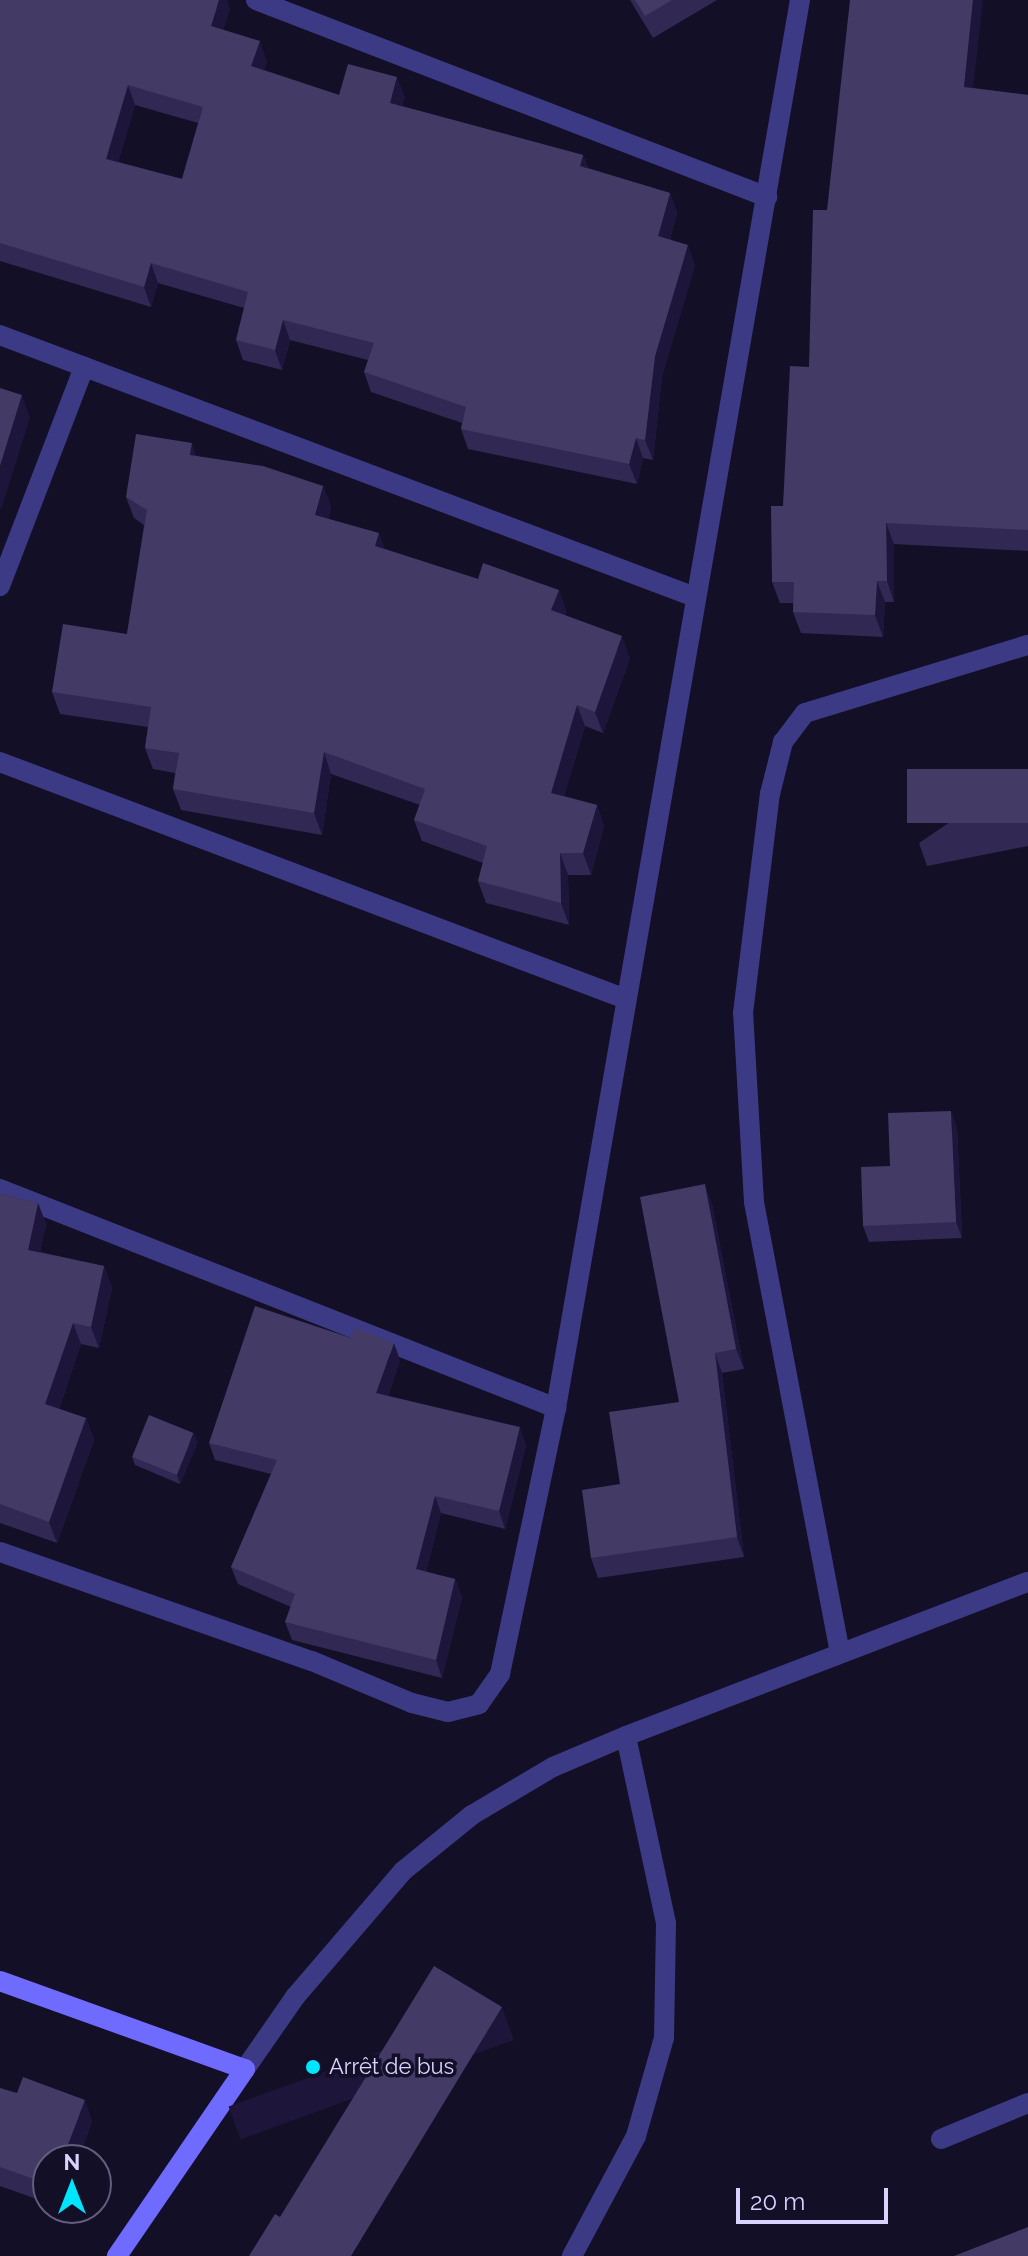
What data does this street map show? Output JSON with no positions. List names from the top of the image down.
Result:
{
  "places": ["Arrêt de bus"],
  "scale_bar": "20 m",
  "north": "top"
}
